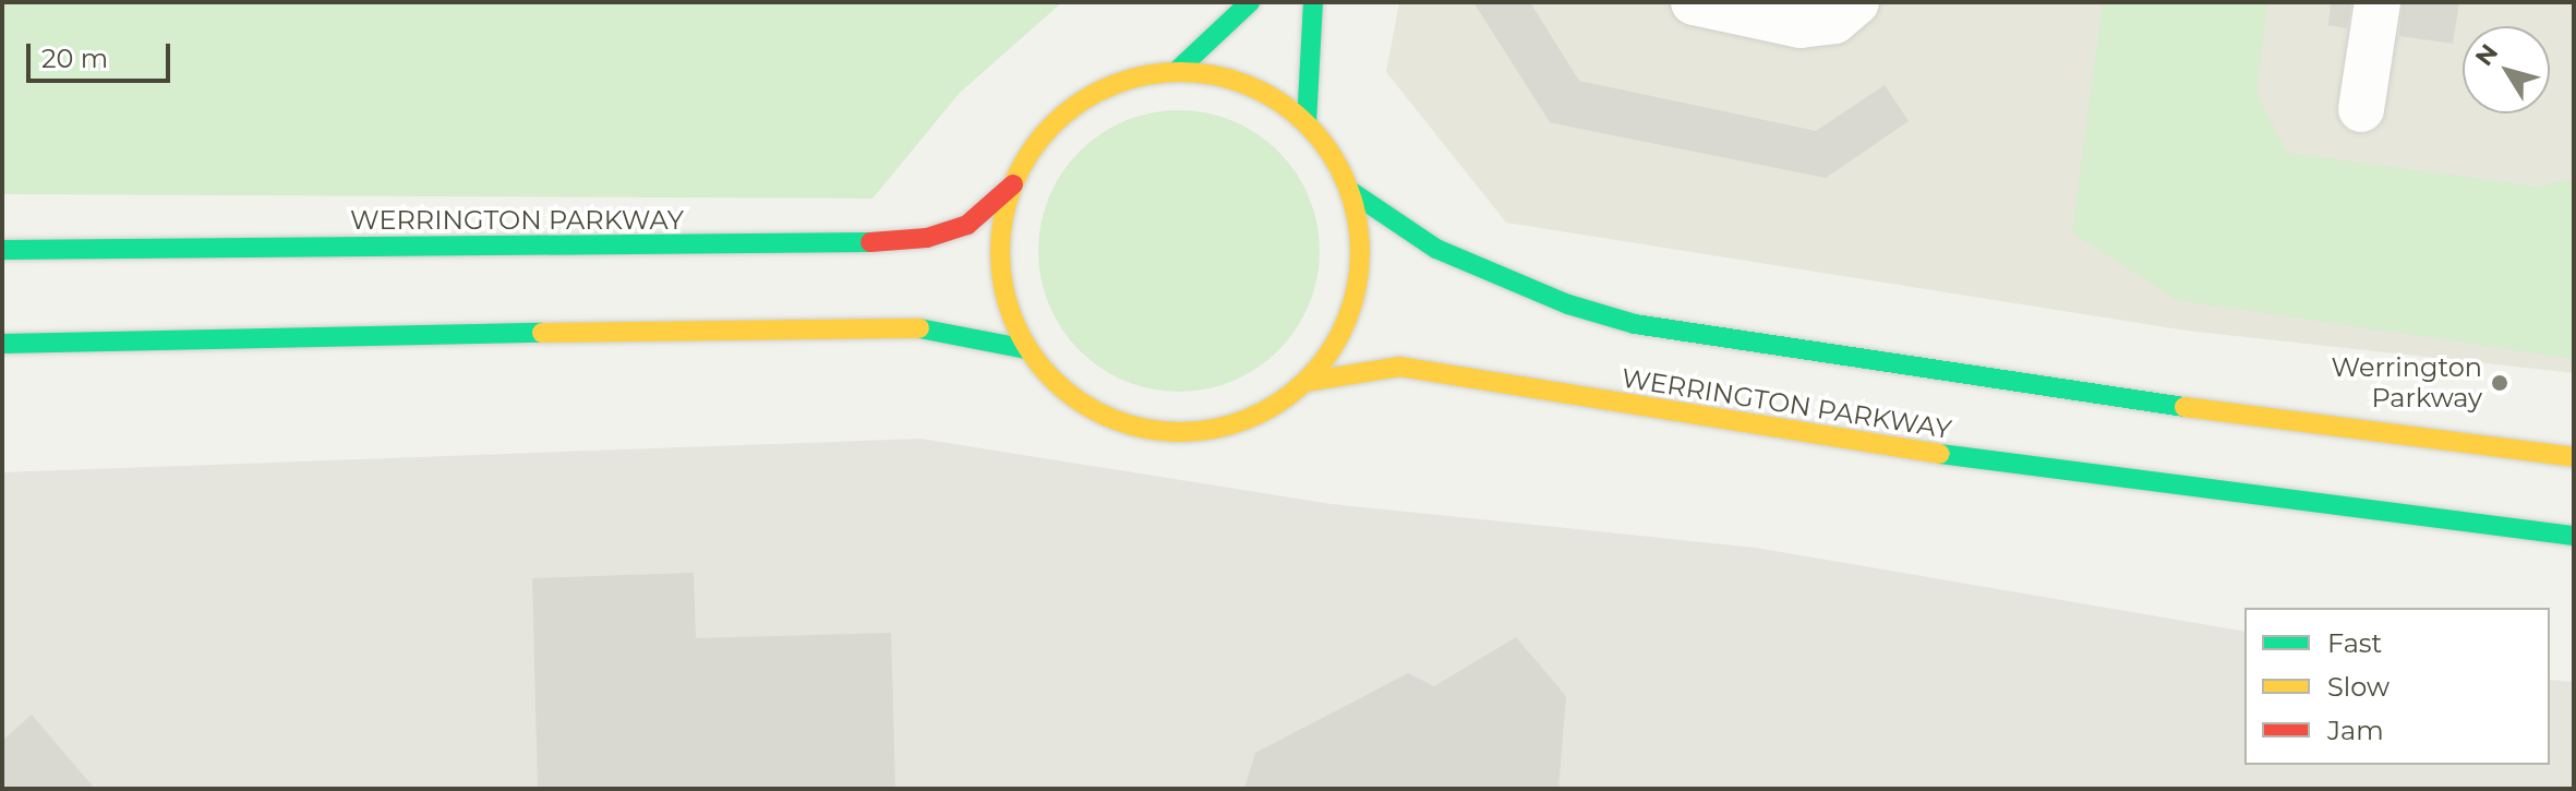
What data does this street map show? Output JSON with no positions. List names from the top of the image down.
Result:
{
  "streets": {
    "main road": ["WERRINGTON PARKWAY"]
  },
  "places": ["Werrington Parkway"],
  "legend": ["Fast", "Slow", "Jam"],
  "scale_bar": "20 m",
  "north": "top left"
}
